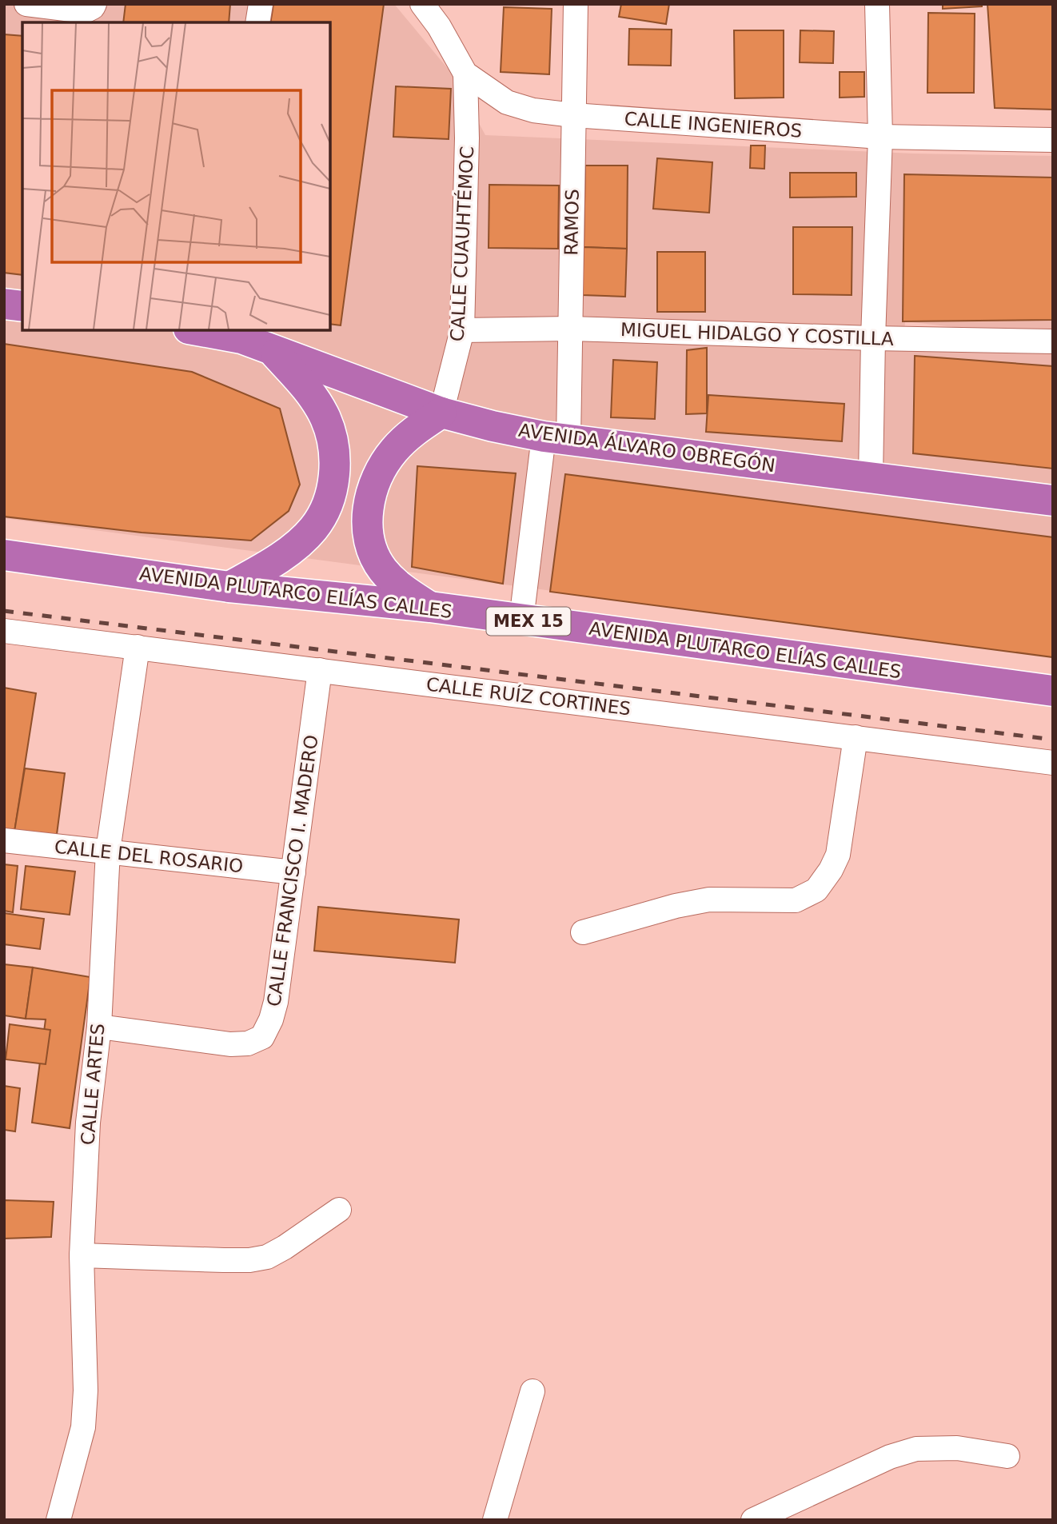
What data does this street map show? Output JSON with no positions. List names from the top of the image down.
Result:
{
  "streets": {
    "highway": ["AVENIDA ÁLVARO OBREGÓN", "AVENIDA PLUTARCO ELÍAS CALLES", "MEX 15"],
    "street": [
      "CALLE INGENIEROS",
      "RAMOS",
      "CALLE CUAUHTÉMOC",
      "MIGUEL HIDALGO Y COSTILLA",
      "CALLE RUÍZ CORTINES",
      "CALLE DEL ROSARIO",
      "CALLE FRANCISCO I. MADERO",
      "CALLE ARTES"
    ]
  },
  "crossings": [
    ["CALLE INGENIEROS", "RAMOS"],
    ["CALLE INGENIEROS", "CALLE CUAUHTÉMOC"],
    ["RAMOS", "MIGUEL HIDALGO Y COSTILLA"],
    ["RAMOS", "AVENIDA ÁLVARO OBREGÓN"],
    ["RAMOS", "AVENIDA PLUTARCO ELÍAS CALLES"],
    ["CALLE CUAUHTÉMOC", "MIGUEL HIDALGO Y COSTILLA"],
    ["CALLE CUAUHTÉMOC", "AVENIDA ÁLVARO OBREGÓN"],
    ["CALLE RUÍZ CORTINES", "CALLE FRANCISCO I. MADERO"],
    ["CALLE RUÍZ CORTINES", "CALLE ARTES"],
    ["CALLE DEL ROSARIO", "CALLE FRANCISCO I. MADERO"],
    ["CALLE DEL ROSARIO", "CALLE ARTES"],
    ["CALLE FRANCISCO I. MADERO", "CALLE ARTES"]
  ]
}
